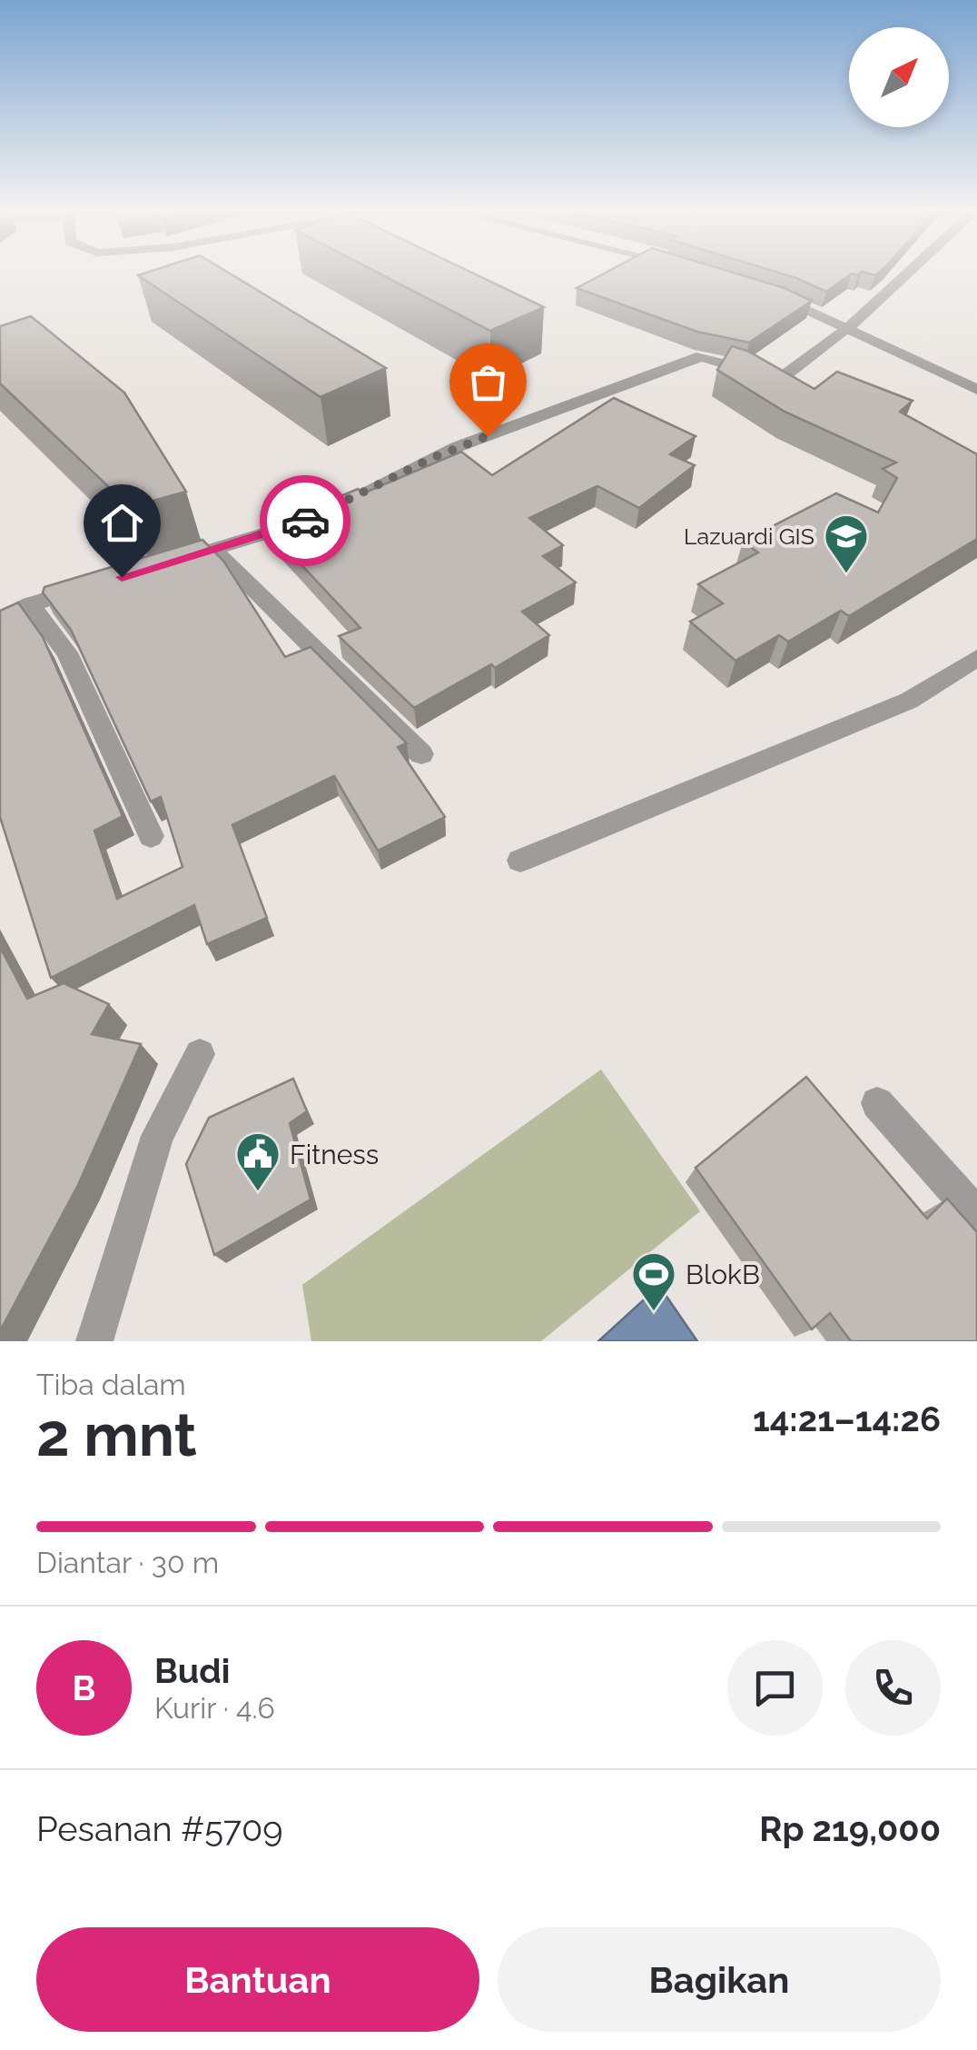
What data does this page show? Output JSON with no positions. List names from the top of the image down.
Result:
{
  "places": {
    "school or university": ["Lazuardi GIS"],
    "public building": ["Fitness"],
    "sports": ["BlokB"]
  },
  "north": "top right",
  "page": {
    "heading": ["2 mnt", "Tiba dalam", "14:21–14:26"],
    "panel": [
      "Budi",
      "Kurir · 4.6",
      "Pesanan #5709",
      "Rp 219,000"
    ],
    "bar": "Diantar · 30 m",
    "round": "B",
    "buttons": ["Bantuan", "Bagikan"]
  }
}
